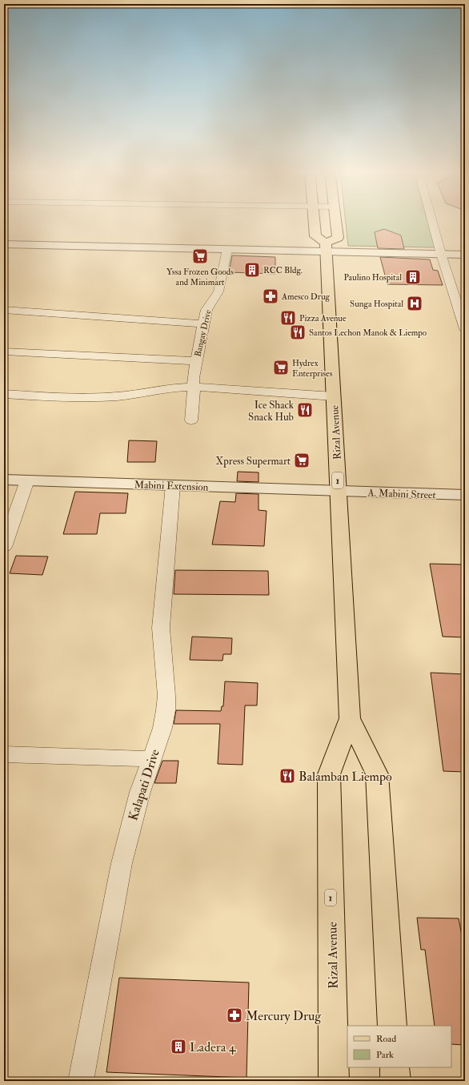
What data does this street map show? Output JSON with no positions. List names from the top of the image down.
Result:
{
  "streets": {
    "main road": ["Rizal Avenue", "1"],
    "street": [
      "Bangay Drive",
      "Mabini Extension",
      "A. Mabini Street",
      "Kalapati Drive"
    ]
  },
  "crossings": [
    ["Rizal Avenue", "Mabini Extension"],
    ["Rizal Avenue", "A. Mabini Street"],
    ["Mabini Extension", "A. Mabini Street"],
    ["Mabini Extension", "Kalapati Drive"]
  ],
  "places": {
    "supermarket": ["Yssa Frozen Goods and Minimart", "Hydrex Enterprises", "Xpress Supermart"],
    "building": ["RCC Bldg.", "Paulino Hospital", "Ladera 4"],
    "pharmacy": ["Amesco Drug", "Mercury Drug"],
    "hospital": ["Sunga Hospital"],
    "restaurant": [
      "Pizza Avenue",
      "Santos Lechon Manok & Liempo",
      "Ice Shack Snack Hub",
      "Balamban Liempo"
    ]
  },
  "legend": ["Road", "Park"]
}
